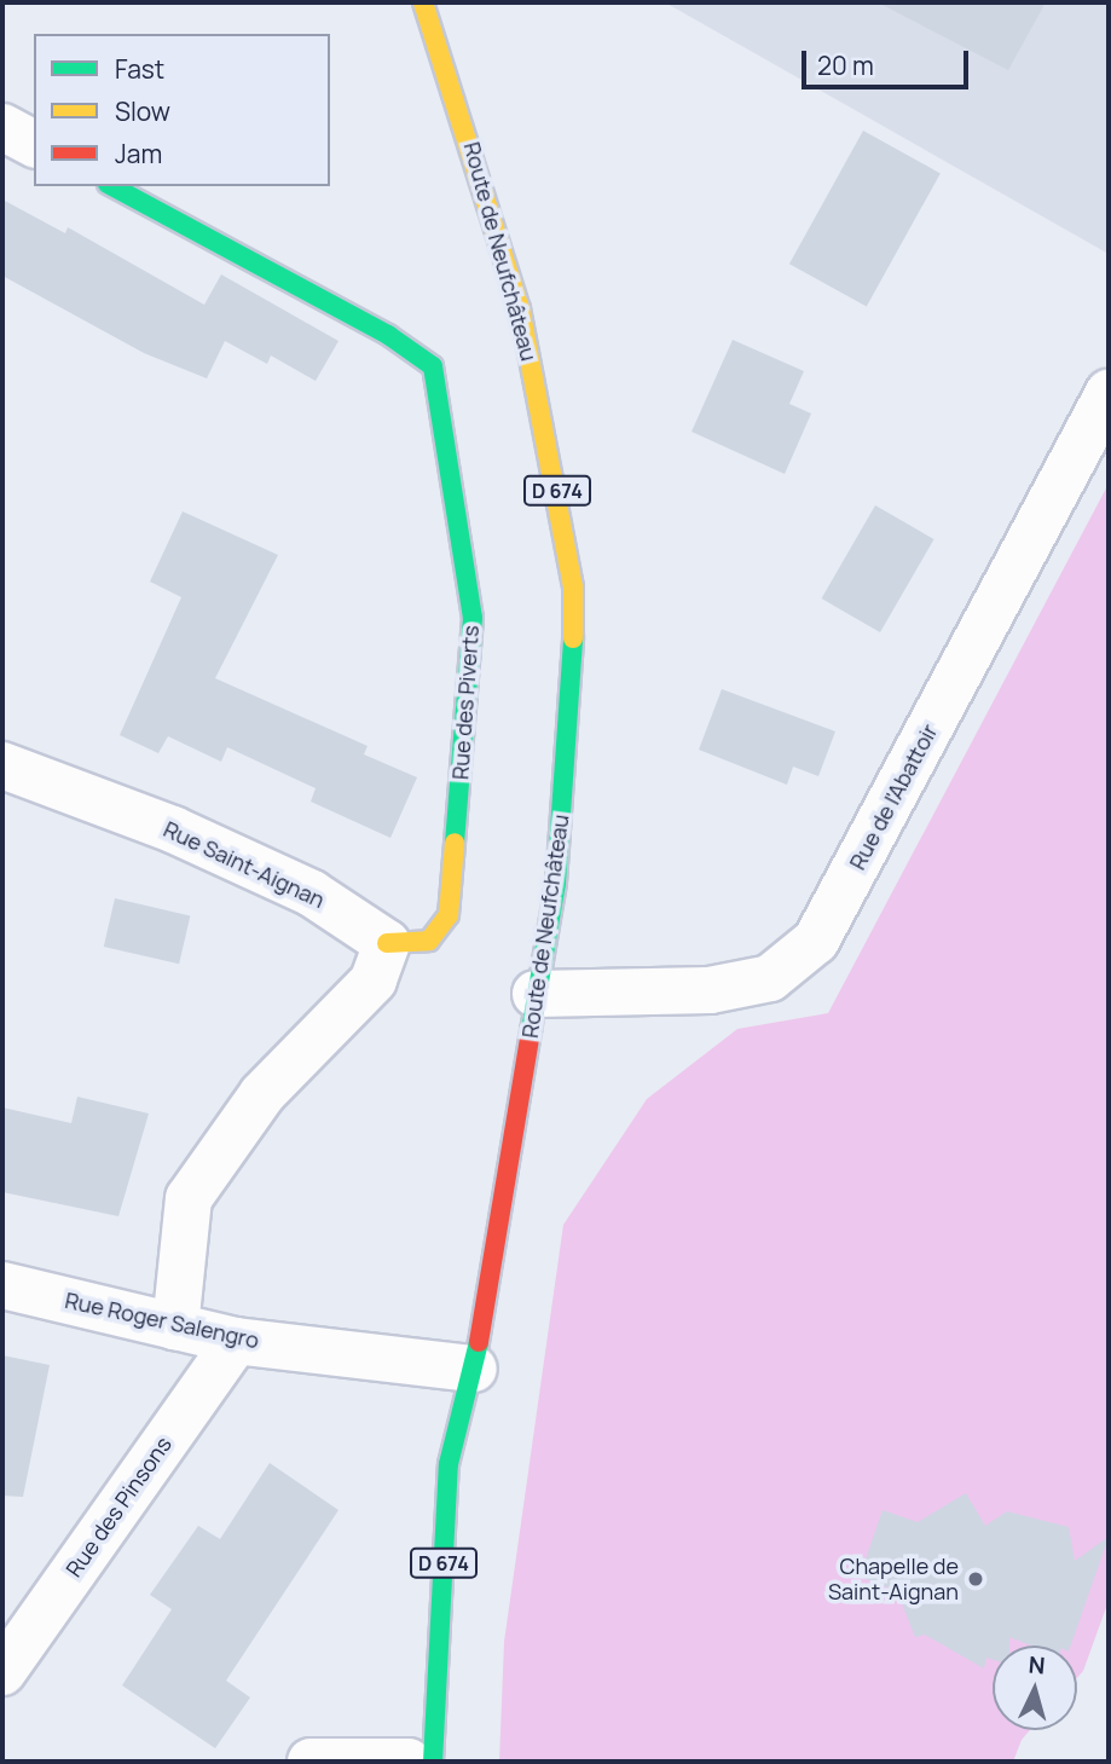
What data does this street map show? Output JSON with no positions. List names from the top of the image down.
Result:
{
  "streets": {
    "main road": ["Route de Neufchâteau", "D 674", "Rue des Piverts"],
    "street": [
      "Rue de l'Abattoir",
      "Rue Saint-Aignan",
      "Rue Roger Salengro",
      "Rue des Pinsons"
    ]
  },
  "crossings": [
    ["Route de Neufchâteau", "Rue de l'Abattoir"],
    ["Route de Neufchâteau", "Rue Roger Salengro"],
    ["Rue des Piverts", "Rue Saint-Aignan"],
    ["Rue Roger Salengro", "Rue des Pinsons"]
  ],
  "places": ["Chapelle de Saint-Aignan"],
  "legend": ["Fast", "Slow", "Jam"],
  "scale_bar": "20 m",
  "north": "top"
}
